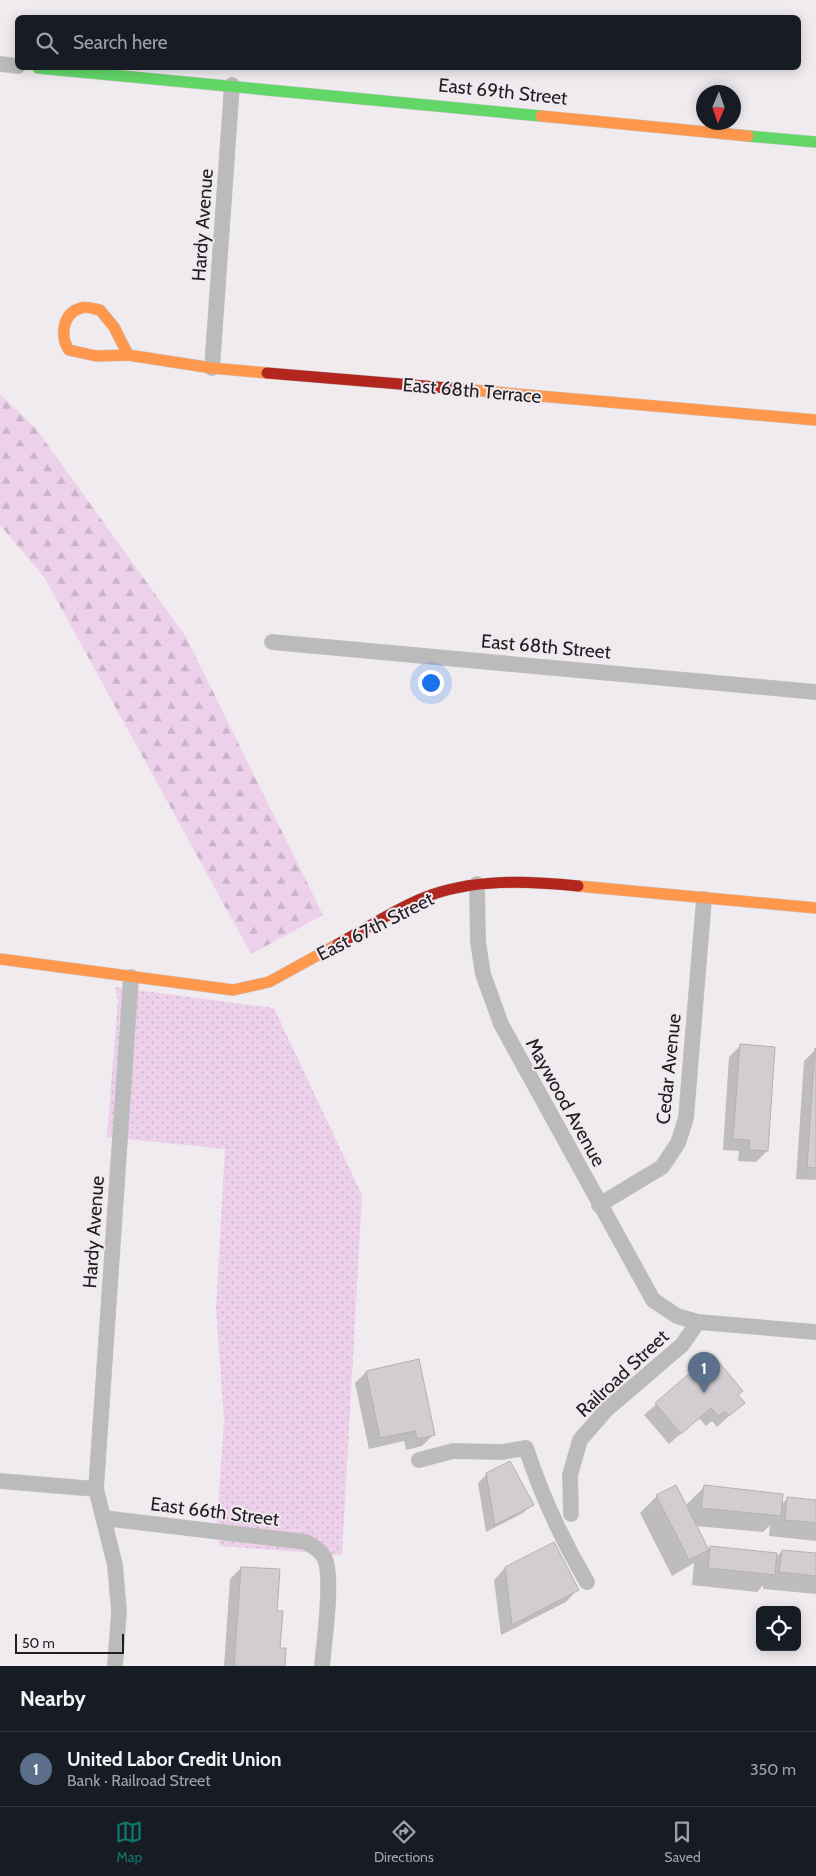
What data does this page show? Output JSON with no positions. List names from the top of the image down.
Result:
{
  "streets": {
    "street": [
      "East 69th Street",
      "Hardy Avenue",
      "East 68th Terrace",
      "East 68th Street",
      "East 67th Street",
      "Cedar Avenue",
      "Maywood Avenue",
      "Railroad Street",
      "East 66th Street"
    ]
  },
  "crossings": [
    ["East 69th Street", "Hardy Avenue"],
    ["Hardy Avenue", "East 68th Terrace"],
    ["Hardy Avenue", "East 67th Street"],
    ["Hardy Avenue", "East 66th Street"],
    ["East 67th Street", "Cedar Avenue"],
    ["East 67th Street", "Maywood Avenue"],
    ["Cedar Avenue", "Maywood Avenue"],
    ["Maywood Avenue", "Railroad Street"]
  ],
  "scale_bar": "50 m",
  "north": "bottom",
  "page": {
    "search": "Search here",
    "pins": "1",
    "scale": "50 m",
    "heading": "Nearby",
    "list": [
      {
        "mark": "1",
        "name": "United Labor Credit Union",
        "note": "Bank · Railroad Street",
        "value": "350 m"
      }
    ],
    "nav": ["Map", "Directions", "Saved"]
  }
}
